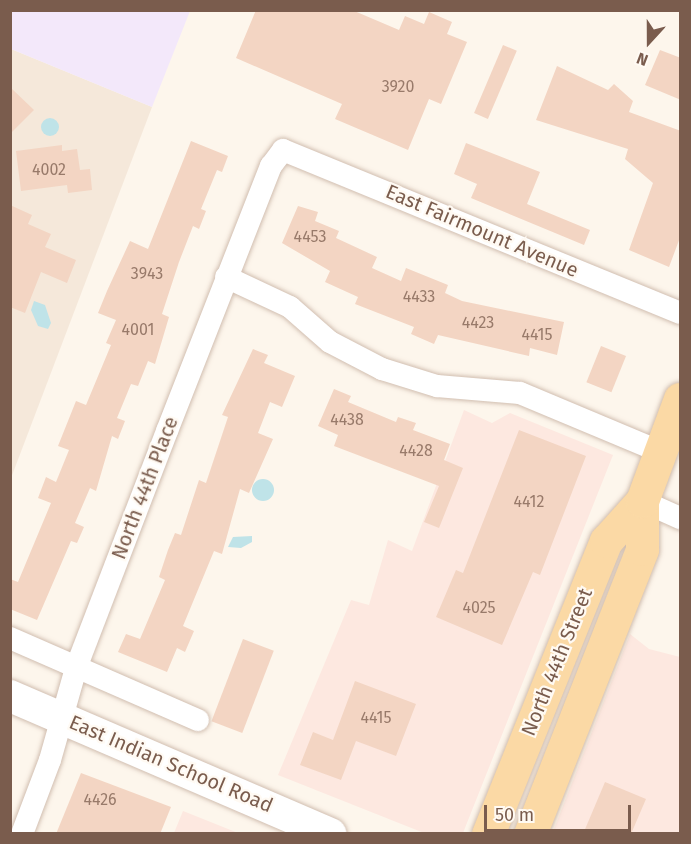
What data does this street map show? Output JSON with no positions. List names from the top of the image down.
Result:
{
  "streets": {
    "main road": ["North 44th Street", "East Indian School Road"],
    "street": ["East Fairmount Avenue", "North 44th Place"]
  },
  "crossings": [
    ["East Fairmount Avenue", "North 44th Place"],
    ["North 44th Place", "East Indian School Road"]
  ],
  "house_numbers": [
    "3920",
    "4002",
    "4453",
    "3943",
    "4433",
    "4423",
    "4001",
    "4415",
    "4438",
    "4428",
    "4412",
    "4025",
    "4415",
    "4426"
  ],
  "scale_bar": "50 m",
  "north": "bottom"
}
